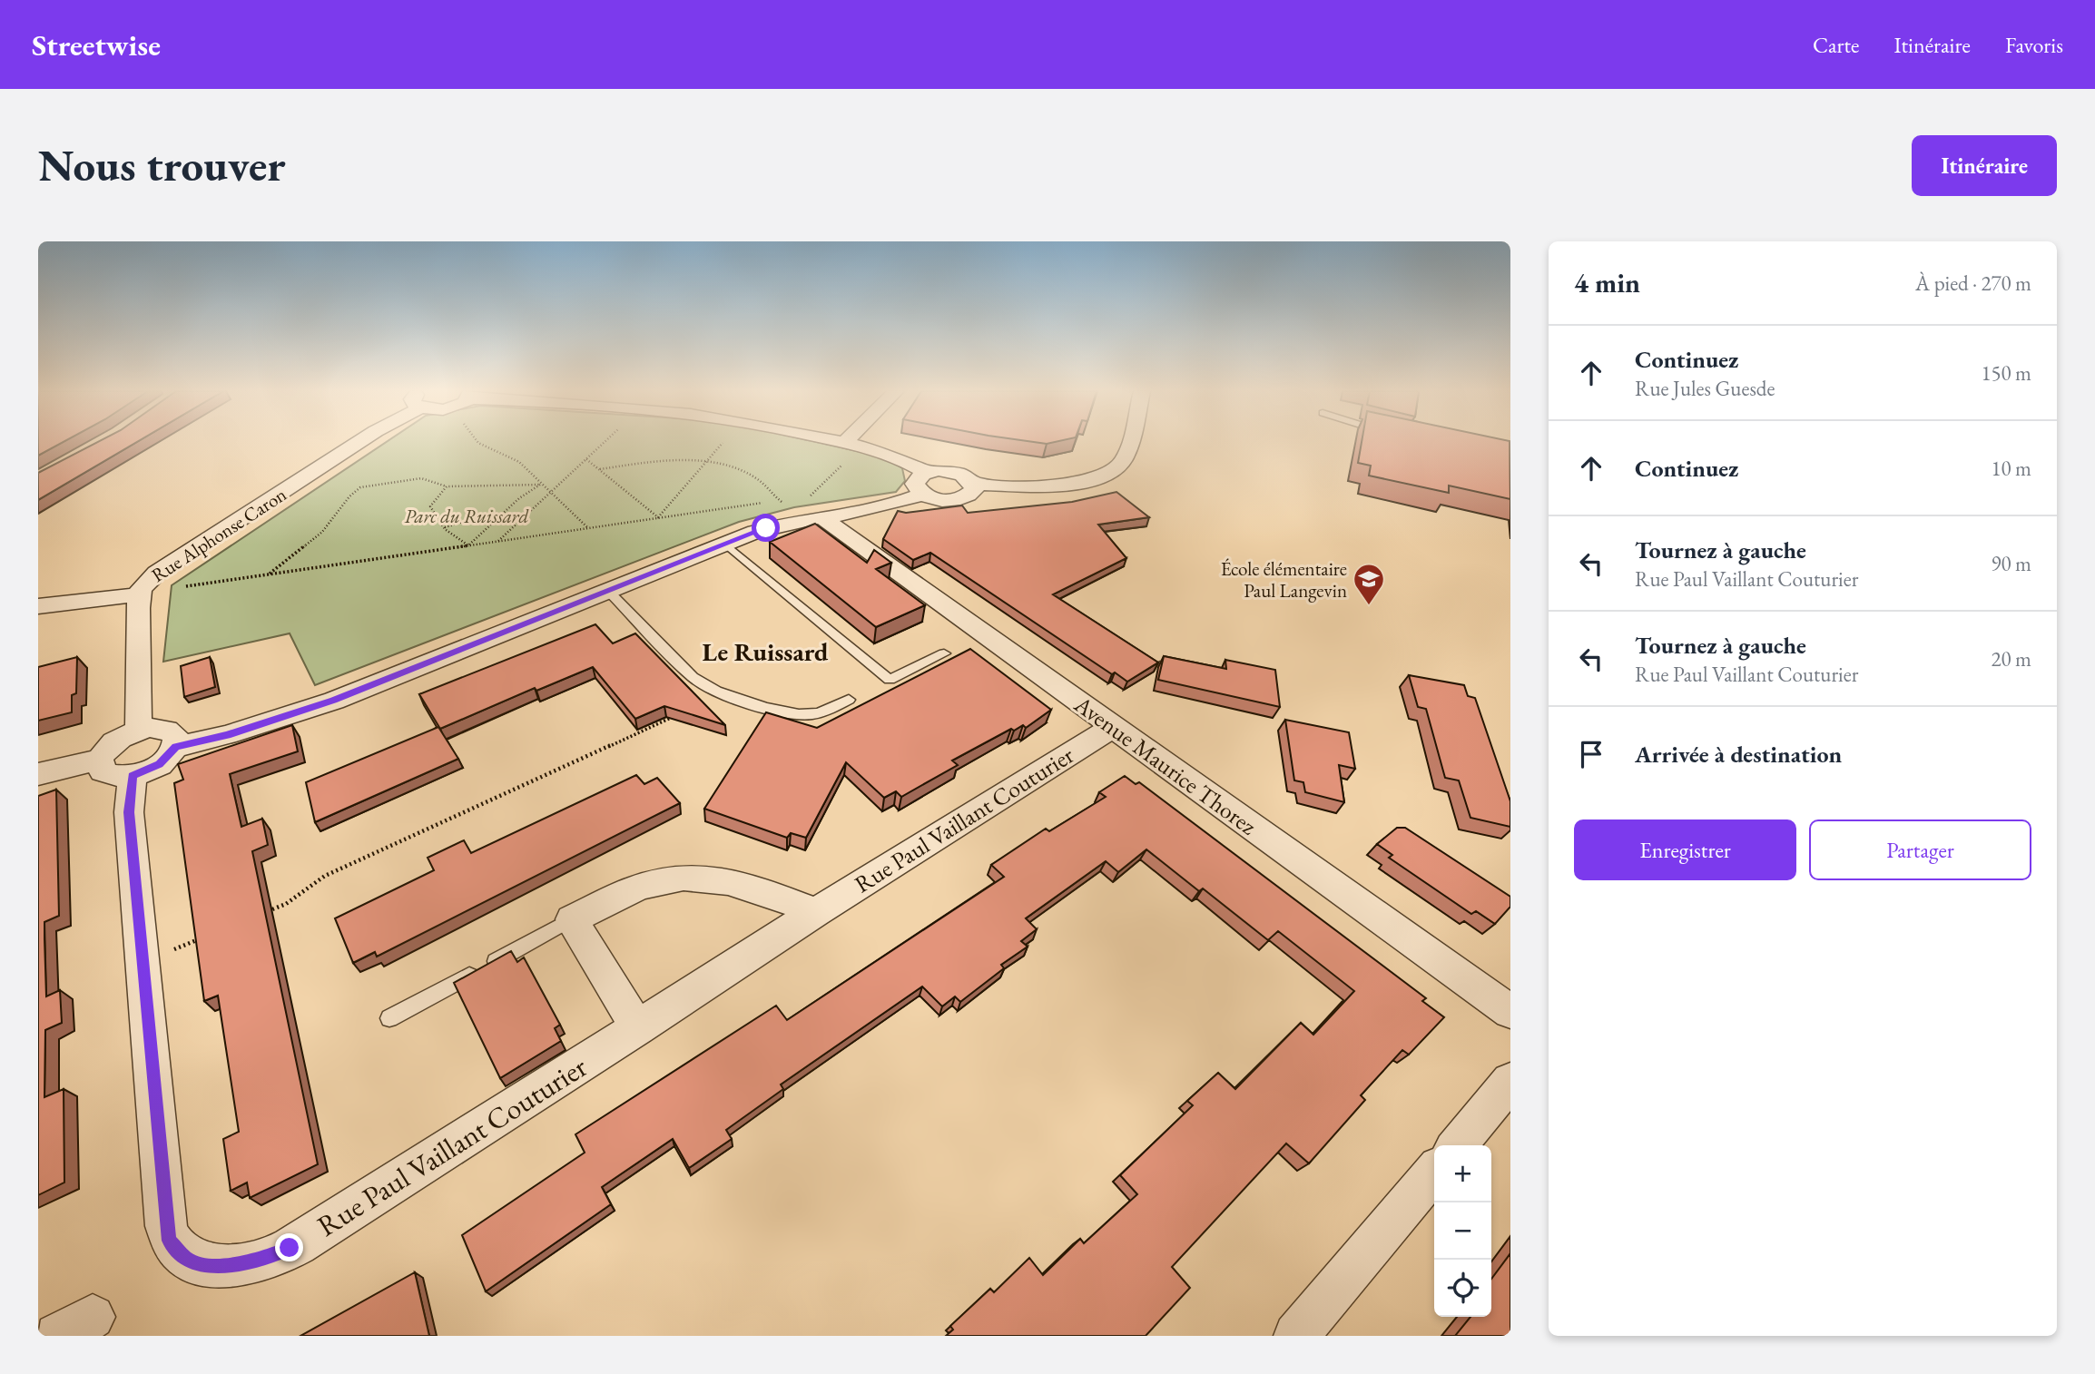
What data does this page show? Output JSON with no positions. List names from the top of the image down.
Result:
{
  "streets": {
    "street": ["Rue Alphonse Caron", "Avenue Maurice Thorez", "Rue Paul Vaillant Couturier"]
  },
  "crossings": [
    ["Avenue Maurice Thorez", "Rue Paul Vaillant Couturier"]
  ],
  "districts": ["Le Ruissard"],
  "parks": ["Parc du Ruissard"],
  "places": {
    "school or university": ["École élémentaire Paul Langevin"]
  },
  "page": {
    "header": "Streetwise",
    "nav": ["Carte", "Itinéraire", "Favoris"],
    "buttons": [
      "Itinéraire",
      ["Enregistrer", "Partager"]
    ],
    "title": "Nous trouver",
    "heading": ["4 min", "À pied · 270 m"],
    "list": [
      ["Continuez", "Rue Jules Guesde", "150 m"],
      ["Continuez", "10 m"],
      ["Tournez à gauche", "Rue Paul Vaillant Couturier", "90 m"],
      ["Tournez à gauche", "Rue Paul Vaillant Couturier", "20 m"],
      "Arrivée à destination"
    ],
    "map_buttons": ["+", "−"]
  }
}
